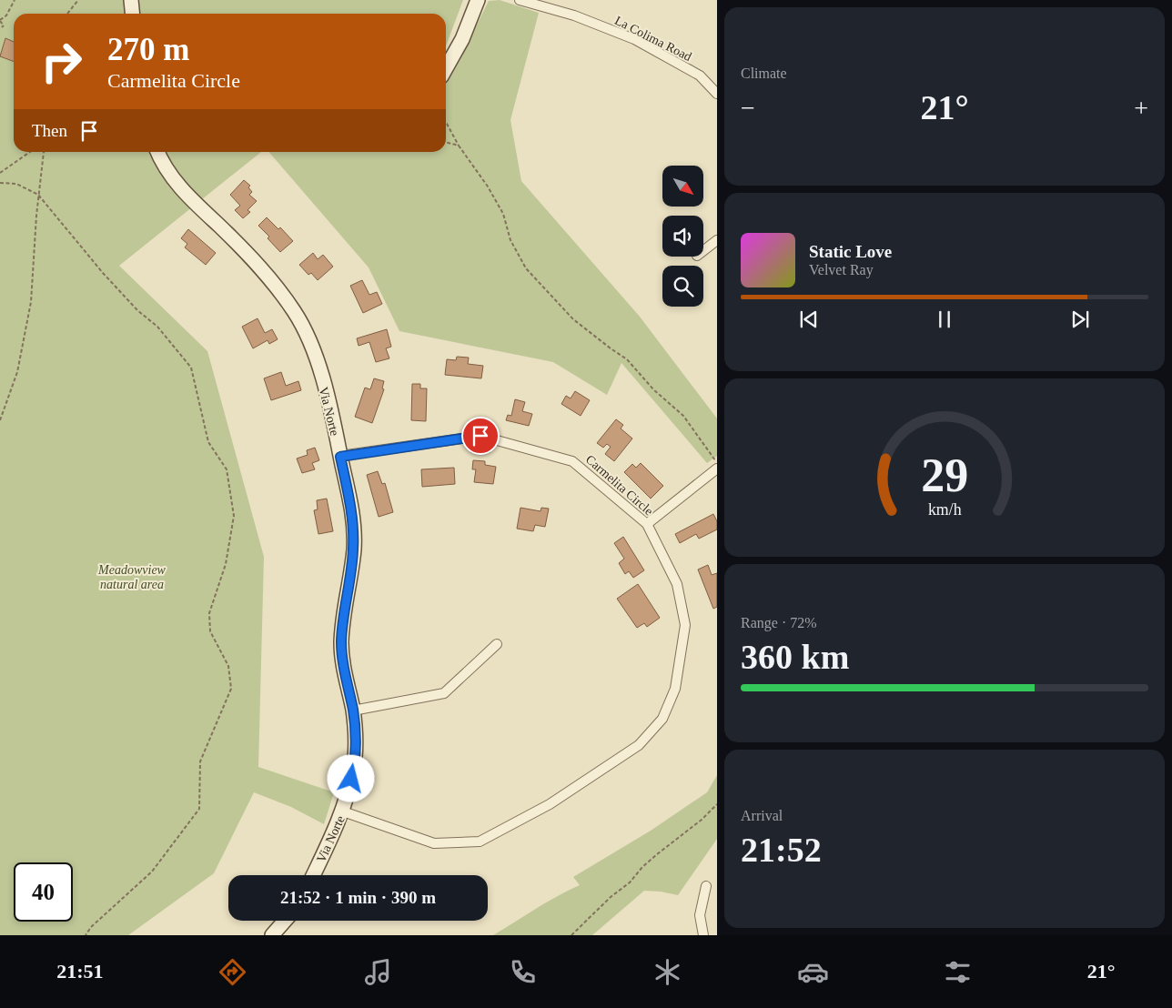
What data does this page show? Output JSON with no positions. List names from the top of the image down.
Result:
{
  "streets": {
    "street": ["La Colima Road", "Via Norte", "Carmelita Circle"]
  },
  "crossings": [
    ["Via Norte", "Carmelita Circle"]
  ],
  "parks": ["Meadowview natural area"],
  "north": "bottom right",
  "page": {
    "tile": [
      "Climate",
      ["Range · 72%", "360 km"],
      ["Arrival", "21:52"]
    ],
    "turn": ["270 m", "Carmelita Circle"],
    "heat": ["−", "21°", "+"],
    "then": "Then",
    "song": ["Static Love", "Velvet Ray"],
    "limit": "40",
    "trip": "21:52 · 1 min · 390 m",
    "tabs": ["21:51", "21°"],
    "gauge": ["29", "km/h"]
  }
}
